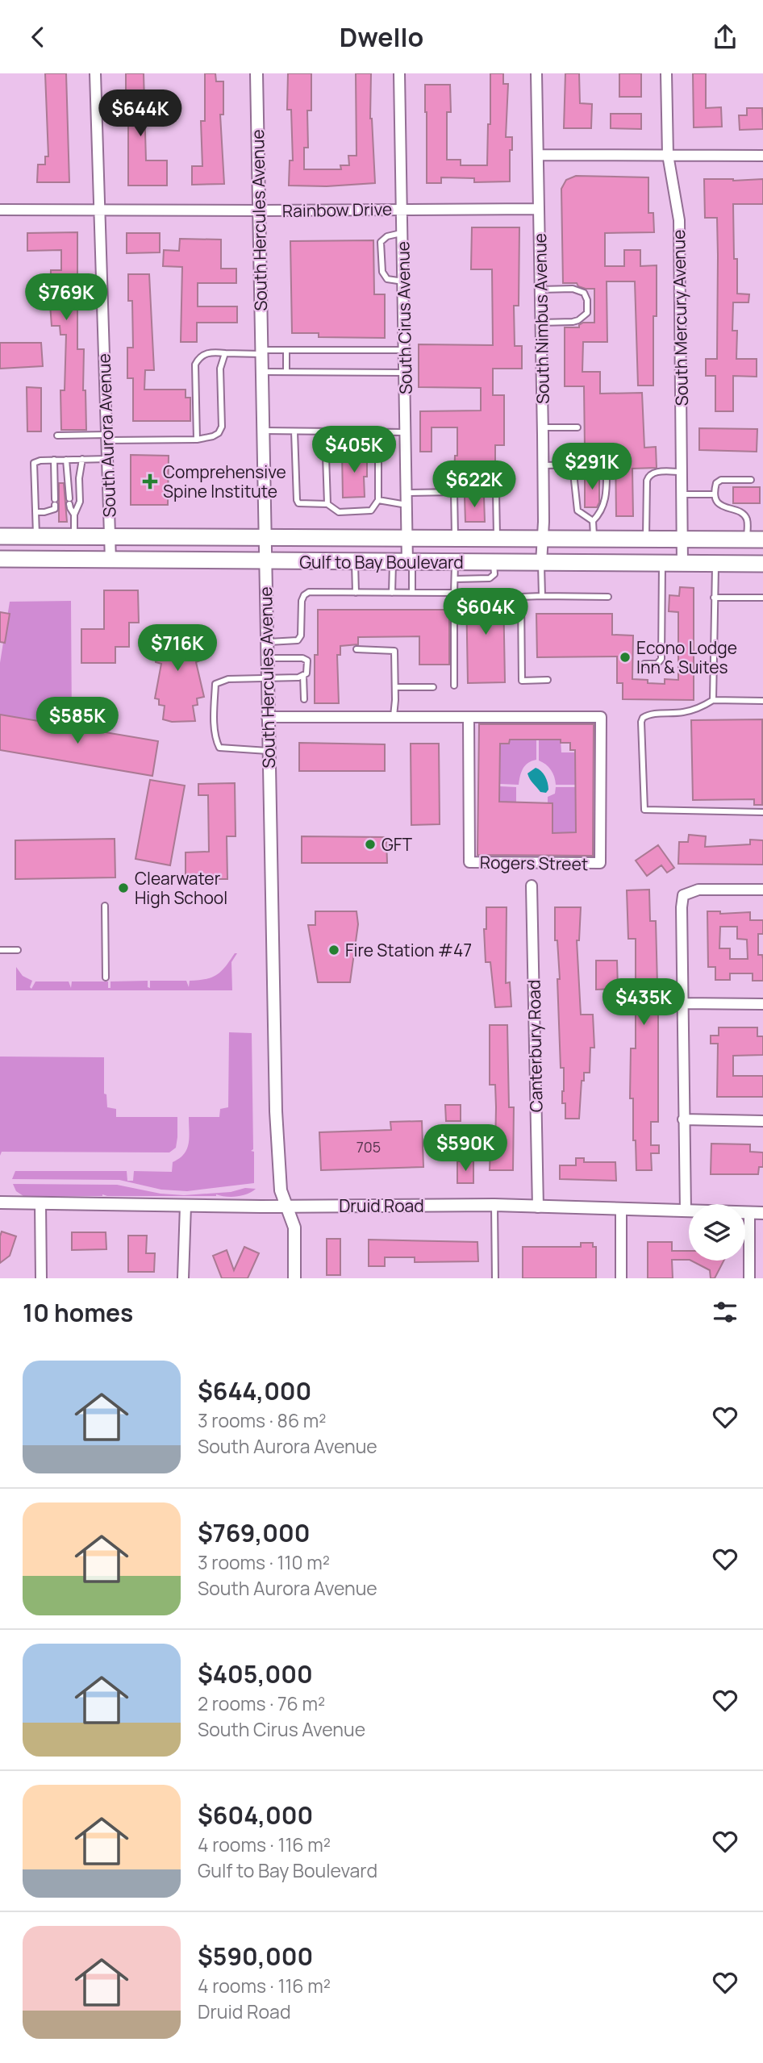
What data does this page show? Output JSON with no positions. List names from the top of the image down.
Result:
{
  "streets": {
    "main road": ["Gulf to Bay Boulevard"],
    "street": [
      "Rainbow Drive",
      "South Hercules Avenue",
      "South Cirus Avenue",
      "South Mercury Avenue",
      "South Nimbus Avenue",
      "South Aurora Avenue",
      "Rogers Street",
      "Canterbury Road",
      "Druid Road"
    ]
  },
  "crossings": [
    ["Rainbow Drive", "South Hercules Avenue"],
    ["Rainbow Drive", "South Cirus Avenue"],
    ["Rainbow Drive", "South Nimbus Avenue"],
    ["Rainbow Drive", "South Aurora Avenue"],
    ["South Hercules Avenue", "Gulf to Bay Boulevard"],
    ["South Hercules Avenue", "Rogers Street"],
    ["South Hercules Avenue", "Druid Road"],
    ["South Cirus Avenue", "Gulf to Bay Boulevard"],
    ["South Mercury Avenue", "Gulf to Bay Boulevard"],
    ["South Nimbus Avenue", "Gulf to Bay Boulevard"],
    ["South Aurora Avenue", "Gulf to Bay Boulevard"],
    ["Canterbury Road", "Druid Road"]
  ],
  "places": {
    "health": ["Comprehensive Spine Institute"],
    "other": [
      "Econo Lodge Inn & Suites",
      "GFT",
      "Clearwater High School",
      "Fire Station #47"
    ]
  },
  "house_numbers": ["705"],
  "page": {
    "header": "Dwello",
    "price": [
      "$644K",
      "$769K",
      "$405K",
      "$291K",
      "$622K",
      "$604K",
      "$716K",
      "$585K",
      "$435K",
      "$590K"
    ],
    "heading": "10 homes",
    "list": [
      {
        "name": "$644,000",
        "note": "3 rooms · 86 m² · South Aurora Avenue"
      },
      {
        "name": "$769,000",
        "note": "3 rooms · 110 m² · South Aurora Avenue"
      },
      {
        "name": "$405,000",
        "note": "2 rooms · 76 m² · South Cirus Avenue"
      },
      {
        "name": "$604,000",
        "note": "4 rooms · 116 m² · Gulf to Bay Boulevard"
      },
      {
        "name": "$590,000",
        "note": "4 rooms · 116 m² · Druid Road"
      }
    ]
  }
}
